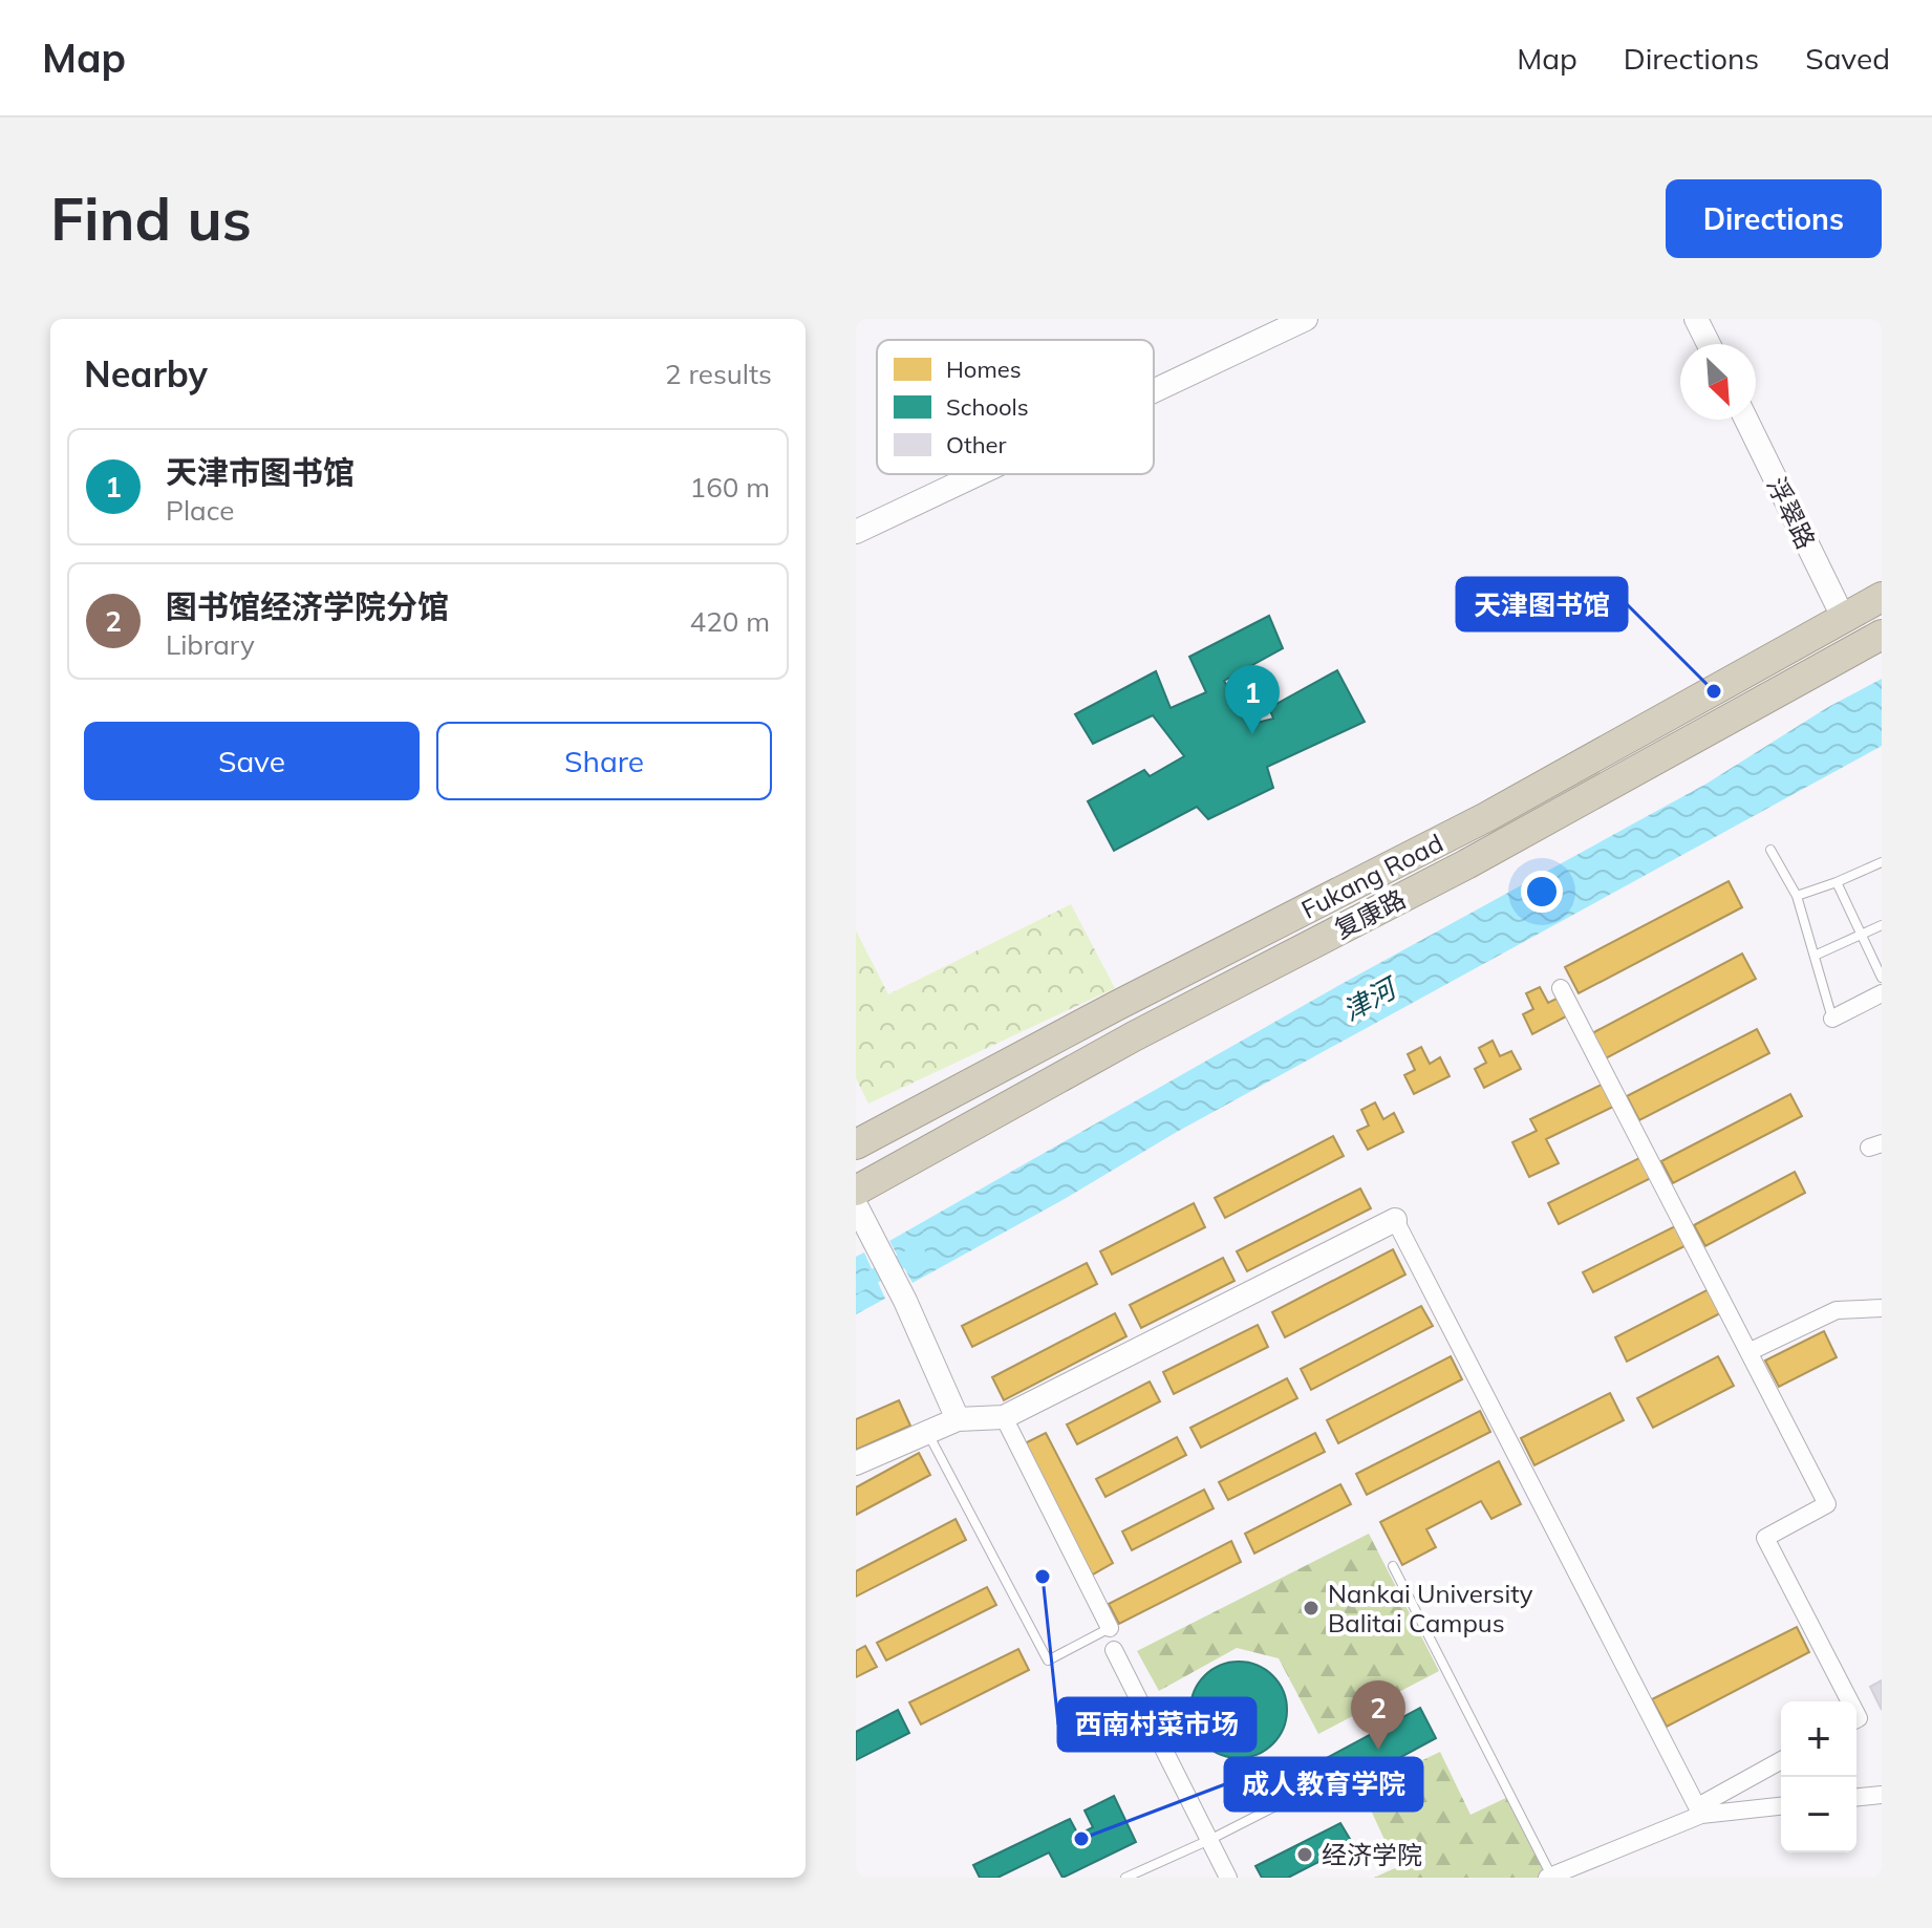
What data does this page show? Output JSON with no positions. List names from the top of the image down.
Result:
{
  "streets": {
    "highway": ["Fukang Road", "复康路"],
    "street": ["浮翠路"]
  },
  "crossings": [
    ["浮翠路", "Fukang Road"]
  ],
  "water": ["津河"],
  "places": [
    "天津图书馆",
    "西南村菜市场",
    "Nankai University Balitai Campus",
    "成人教育学院",
    "经济学院"
  ],
  "legend": ["Homes", "Schools", "Other"],
  "north": "bottom right",
  "page": {
    "header": "Map",
    "nav": ["Map", "Directions", "Saved"],
    "buttons": [
      "Directions",
      ["Save", "Share"]
    ],
    "title": "Find us",
    "heading": ["Nearby", "2 results"],
    "list": [
      {
        "mark": "1",
        "name": "天津市图书馆",
        "note": "Place",
        "value": "160 m"
      },
      {
        "mark": "2",
        "name": "图书馆经济学院分馆",
        "note": "Library",
        "value": "420 m"
      }
    ],
    "pins": ["1", "2"],
    "map_buttons": ["+", "−"]
  }
}
